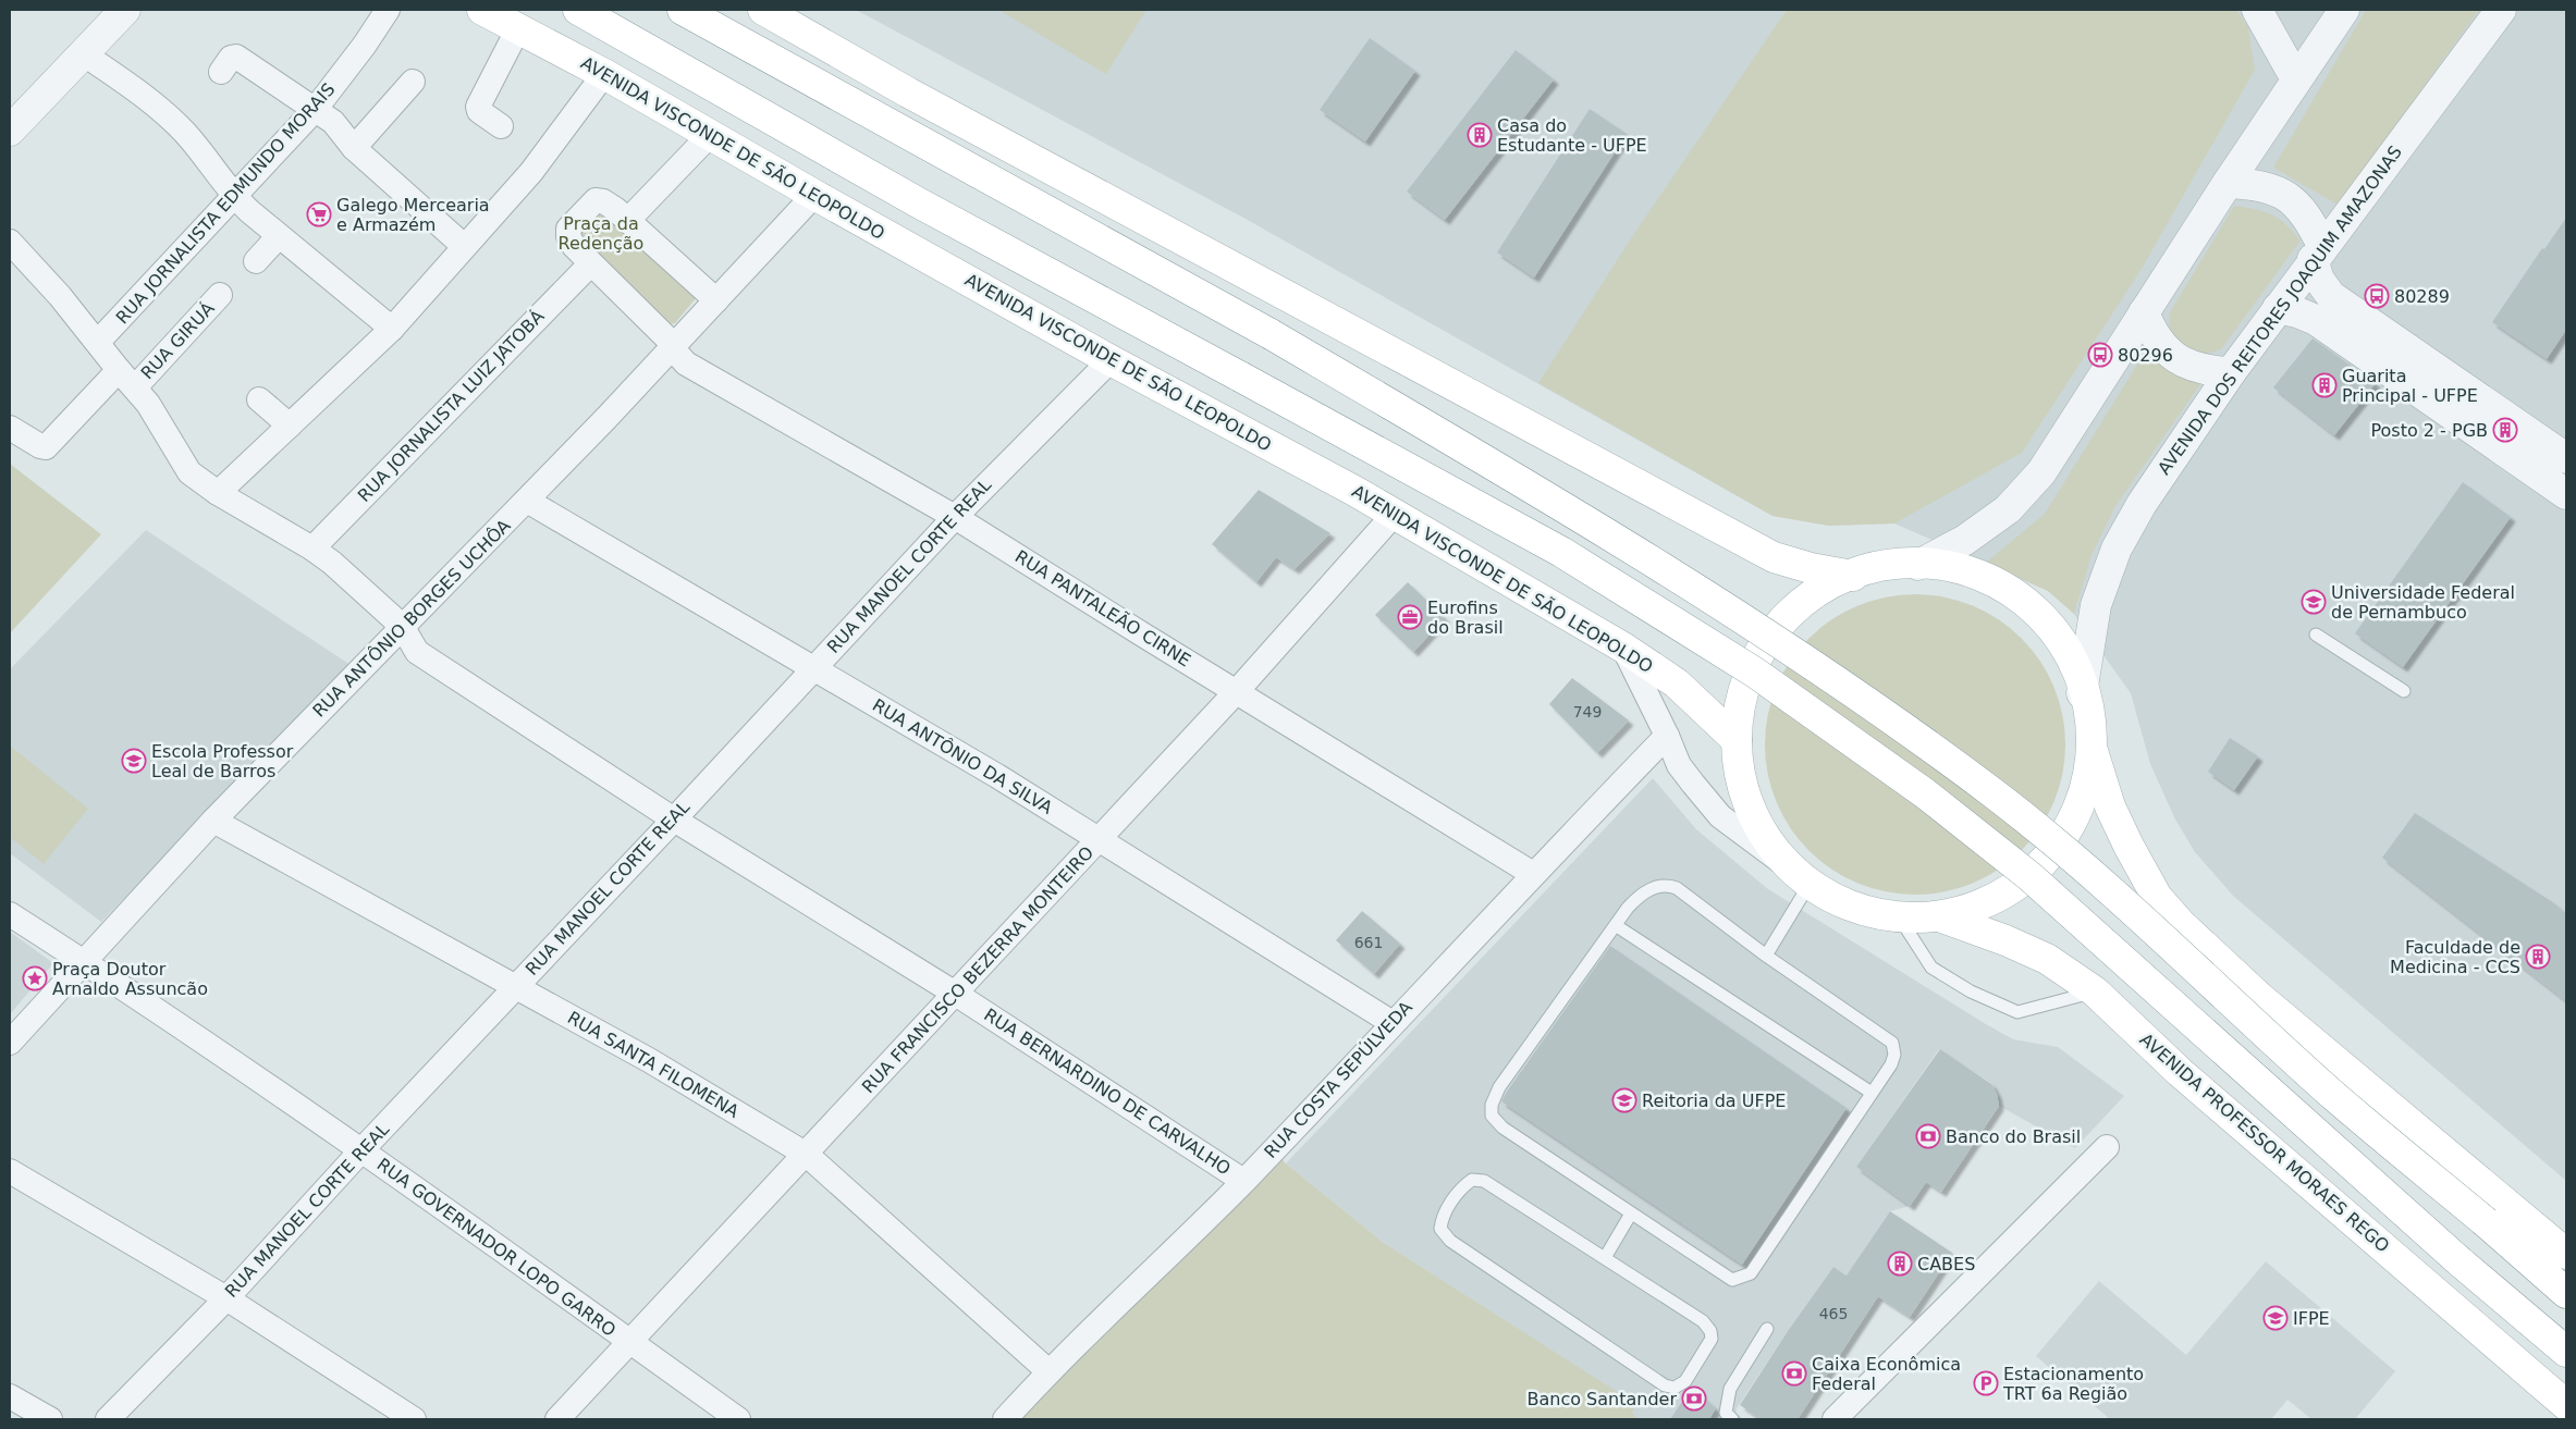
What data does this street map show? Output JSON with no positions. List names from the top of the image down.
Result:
{
  "streets": {
    "main road": ["AVENIDA VISCONDE DE SÃO LEOPOLDO", "AVENIDA PROFESSOR MORAES REGO"],
    "street": [
      "RUA JORNALISTA EDMUNDO MORAIS",
      "AVENIDA DOS REITORES JOAQUIM AMAZONAS",
      "RUA GIRUÁ",
      "RUA JORNALISTA LUIZ JATOBÁ",
      "RUA MANOEL CORTE REAL",
      "RUA PANTALEÃO CIRNE",
      "RUA ANTÔNIO BORGES UCHÔA",
      "RUA ANTÔNIO DA SILVA",
      "RUA FRANCISCO BEZERRA MONTEIRO",
      "RUA SANTA FILOMENA",
      "RUA COSTA SEPÚLVEDA",
      "RUA BERNARDINO DE CARVALHO",
      "RUA GOVERNADOR LOPO GARRO"
    ]
  },
  "crossings": [
    ["AVENIDA VISCONDE DE SÃO LEOPOLDO", "RUA MANOEL CORTE REAL"],
    ["AVENIDA VISCONDE DE SÃO LEOPOLDO", "RUA ANTÔNIO BORGES UCHÔA"],
    ["AVENIDA VISCONDE DE SÃO LEOPOLDO", "RUA FRANCISCO BEZERRA MONTEIRO"],
    ["RUA JORNALISTA EDMUNDO MORAIS", "RUA BERNARDINO DE CARVALHO"],
    ["RUA GIRUÁ", "RUA BERNARDINO DE CARVALHO"],
    ["RUA JORNALISTA LUIZ JATOBÁ", "RUA PANTALEÃO CIRNE"],
    ["RUA JORNALISTA LUIZ JATOBÁ", "RUA BERNARDINO DE CARVALHO"],
    ["RUA MANOEL CORTE REAL", "RUA PANTALEÃO CIRNE"],
    ["RUA MANOEL CORTE REAL", "RUA ANTÔNIO DA SILVA"],
    ["RUA MANOEL CORTE REAL", "RUA SANTA FILOMENA"],
    ["RUA MANOEL CORTE REAL", "RUA BERNARDINO DE CARVALHO"],
    ["RUA MANOEL CORTE REAL", "RUA GOVERNADOR LOPO GARRO"],
    ["RUA PANTALEÃO CIRNE", "RUA ANTÔNIO BORGES UCHÔA"],
    ["RUA PANTALEÃO CIRNE", "RUA FRANCISCO BEZERRA MONTEIRO"],
    ["RUA PANTALEÃO CIRNE", "RUA COSTA SEPÚLVEDA"],
    ["RUA ANTÔNIO BORGES UCHÔA", "RUA ANTÔNIO DA SILVA"],
    ["RUA ANTÔNIO BORGES UCHÔA", "RUA SANTA FILOMENA"],
    ["RUA ANTÔNIO BORGES UCHÔA", "RUA BERNARDINO DE CARVALHO"],
    ["RUA ANTÔNIO BORGES UCHÔA", "RUA GOVERNADOR LOPO GARRO"],
    ["RUA ANTÔNIO DA SILVA", "RUA FRANCISCO BEZERRA MONTEIRO"],
    ["RUA ANTÔNIO DA SILVA", "RUA COSTA SEPÚLVEDA"],
    ["RUA FRANCISCO BEZERRA MONTEIRO", "RUA SANTA FILOMENA"],
    ["RUA FRANCISCO BEZERRA MONTEIRO", "RUA BERNARDINO DE CARVALHO"],
    ["RUA FRANCISCO BEZERRA MONTEIRO", "RUA GOVERNADOR LOPO GARRO"],
    ["RUA SANTA FILOMENA", "RUA COSTA SEPÚLVEDA"],
    ["RUA COSTA SEPÚLVEDA", "RUA BERNARDINO DE CARVALHO"]
  ],
  "parks": ["Praça da Redenção"],
  "places": {
    "building": [
      "Casa do Estudante - UFPE",
      "Guarita Principal - UFPE",
      "Posto 2 - PGB",
      "Faculdade de Medicina - CCS",
      "CABES"
    ],
    "supermarket": ["Galego Mercearia e Armazém"],
    "bus stop": ["80289", "80296"],
    "school or university": [
      "Universidade Federal de Pernambuco",
      "Escola Professor Leal de Barros",
      "Reitoria da UFPE",
      "IFPE"
    ],
    "office": ["Eurofins do Brasil"],
    "place": ["Praça Doutor Arnaldo Assuncão"],
    "bank": ["Banco do Brasil", "Caixa Econômica Federal", "Banco Santander"],
    "parking": ["Estacionamento TRT 6a Região"]
  },
  "house_numbers": ["749", "661", "465"]
}
